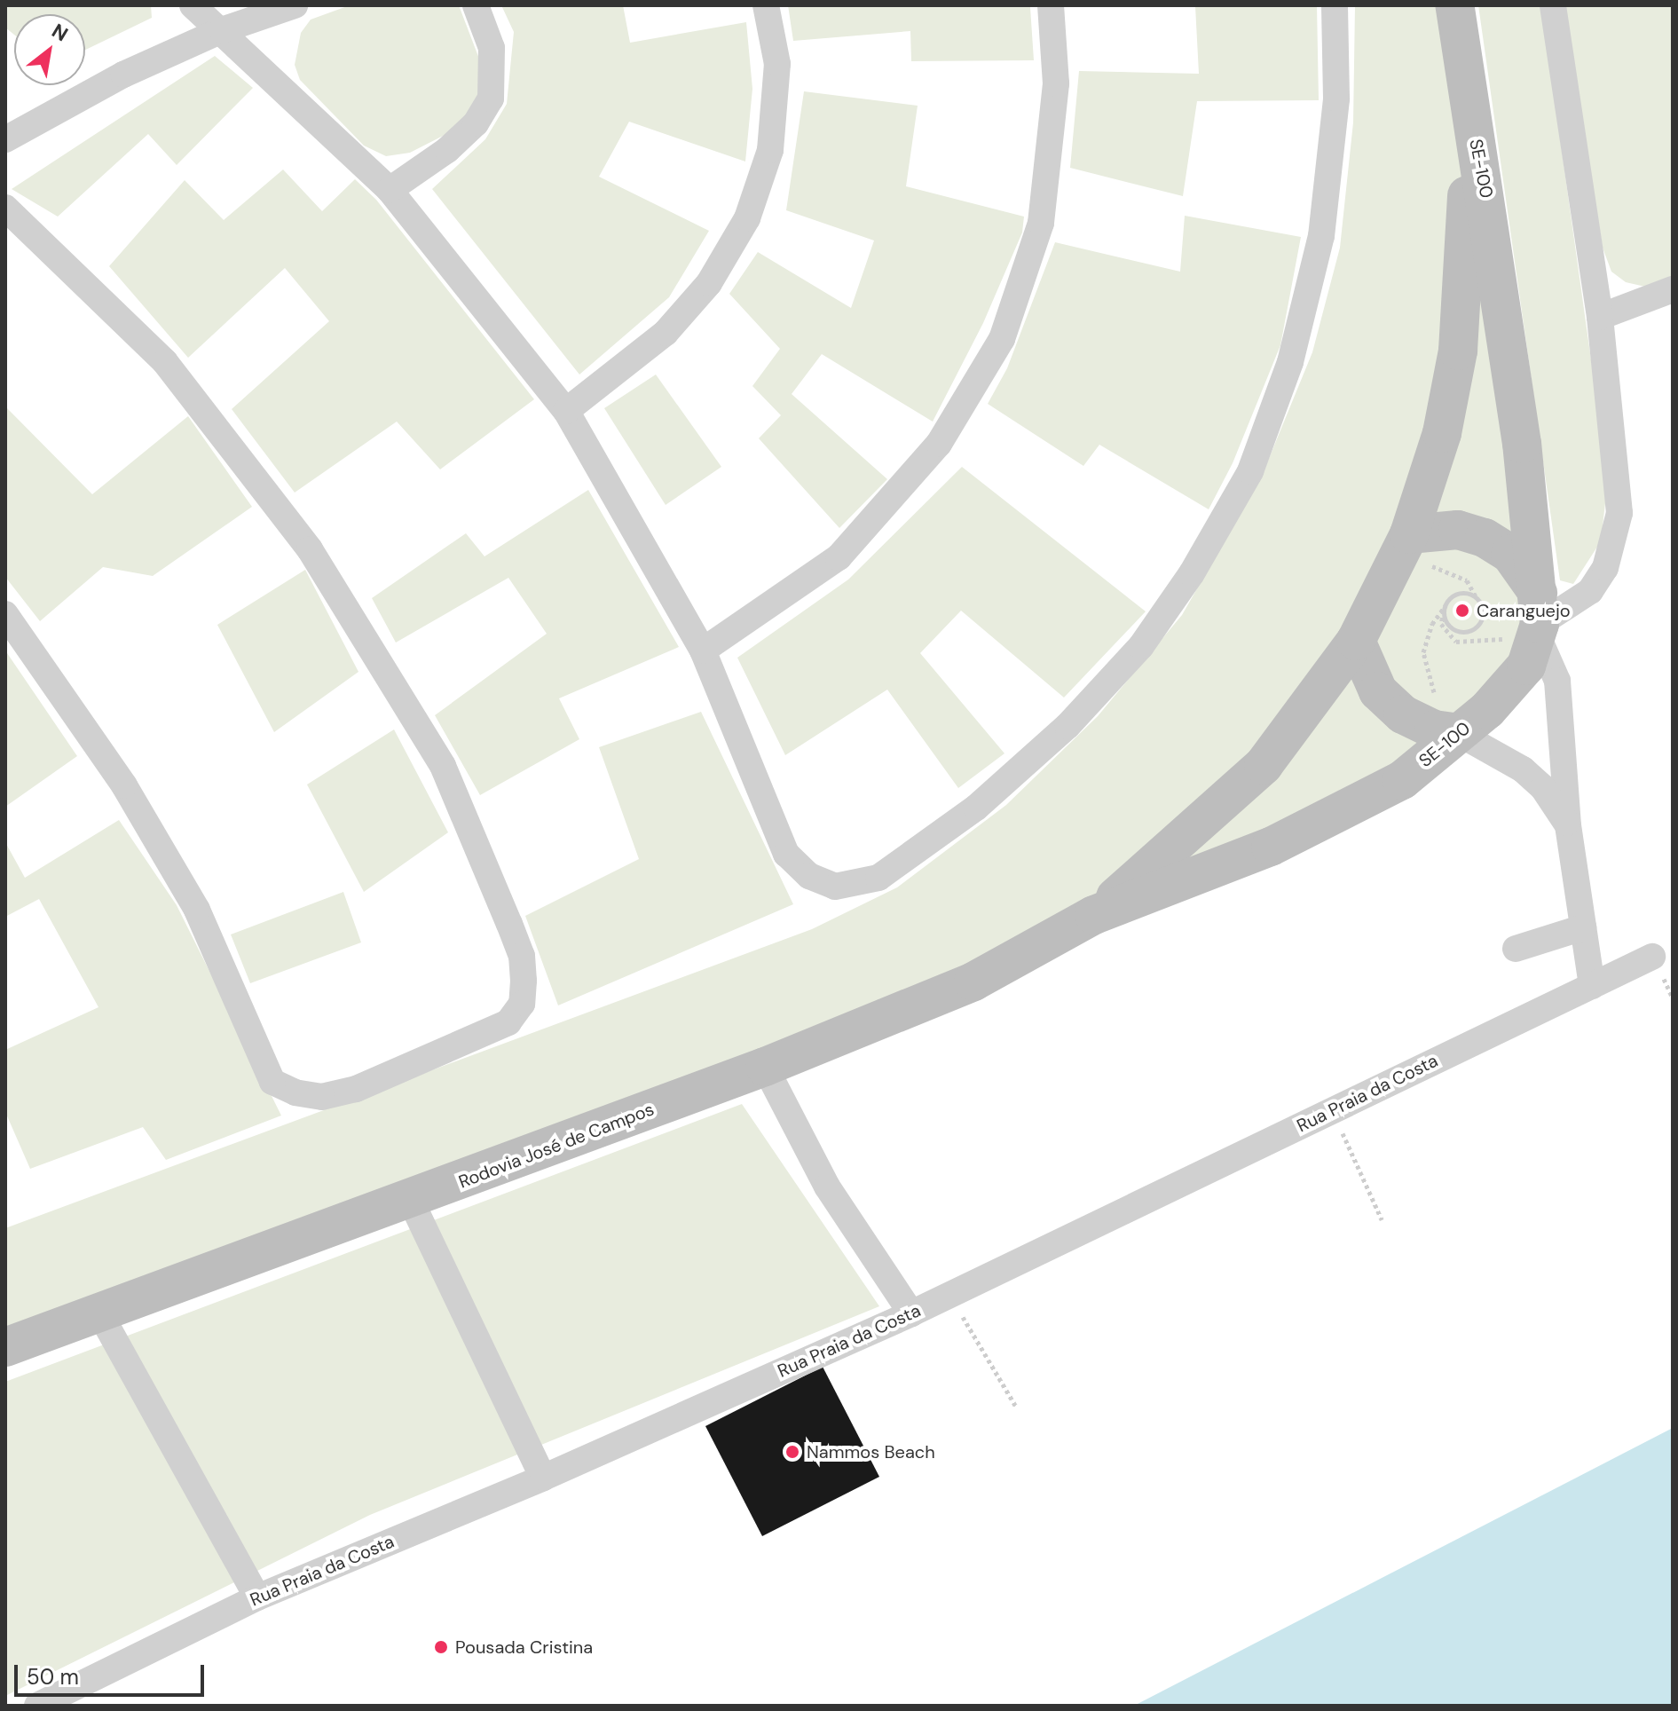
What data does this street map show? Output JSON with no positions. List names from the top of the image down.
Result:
{
  "streets": {
    "main road": ["SE-100", "Rodovia José de Campos"],
    "street": ["Rua Praia da Costa"]
  },
  "crossings": [
    ["SE-100", "Rodovia José de Campos"]
  ],
  "places": ["Caranguejo", "Nammos Beach", "Pousada Cristina"],
  "scale_bar": "50 m",
  "north": "top right"
}
